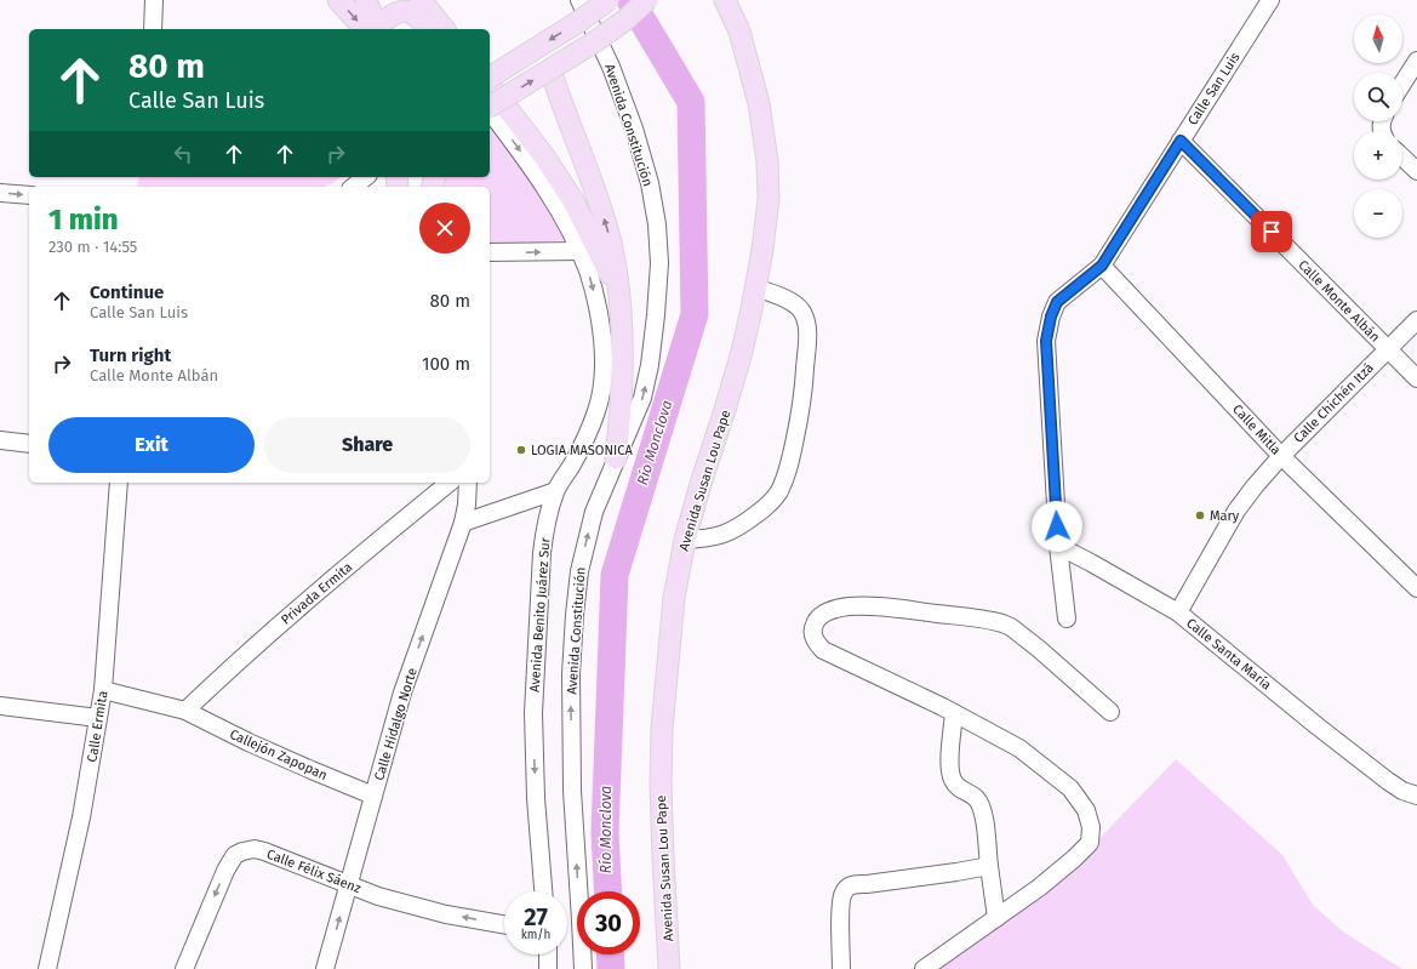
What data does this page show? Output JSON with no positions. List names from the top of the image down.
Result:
{
  "streets": {
    "main road": ["Avenida Susan Lou Pape"],
    "street": [
      "Calle San Luis",
      "Avenida Constitución",
      "Calle Monte Albán",
      "Calle Chichén Itzá",
      "Calle Mitla",
      "Privada Ermita",
      "Avenida Benito Juárez Sur",
      "Calle Santa María",
      "Calle Hidalgo Norte",
      "Calle Ermita",
      "Callejón Zapopan",
      "Calle Félix Sáenz"
    ]
  },
  "crossings": [
    ["Calle San Luis", "Calle Monte Albán"],
    ["Calle San Luis", "Calle Mitla"],
    ["Calle San Luis", "Calle Santa María"],
    ["Calle Monte Albán", "Calle Chichén Itzá"],
    ["Calle Chichén Itzá", "Calle Mitla"],
    ["Calle Chichén Itzá", "Calle Santa María"],
    ["Privada Ermita", "Callejón Zapopan"],
    ["Calle Hidalgo Norte", "Callejón Zapopan"],
    ["Calle Hidalgo Norte", "Calle Félix Sáenz"],
    ["Calle Ermita", "Callejón Zapopan"]
  ],
  "one_way": ["Avenida Constitución", "Avenida Benito Juárez Sur", "Calle Hidalgo Norte"],
  "water": ["Río Monclova"],
  "places": ["LOGIA MASONICA", "Mary"],
  "north": "top",
  "page": {
    "map_buttons": ["+", "−"],
    "turn": ["80 m", "Calle San Luis"],
    "heading": ["1 min", "230 m · 14:55"],
    "list": [
      {
        "name": "Continue",
        "note": "Calle San Luis",
        "value": "80 m"
      },
      {
        "name": "Turn right",
        "note": "Calle Monte Albán",
        "value": "100 m"
      }
    ],
    "buttons": ["Exit", "Share"],
    "speed": "27 km/h",
    "limit": "30"
  }
}
